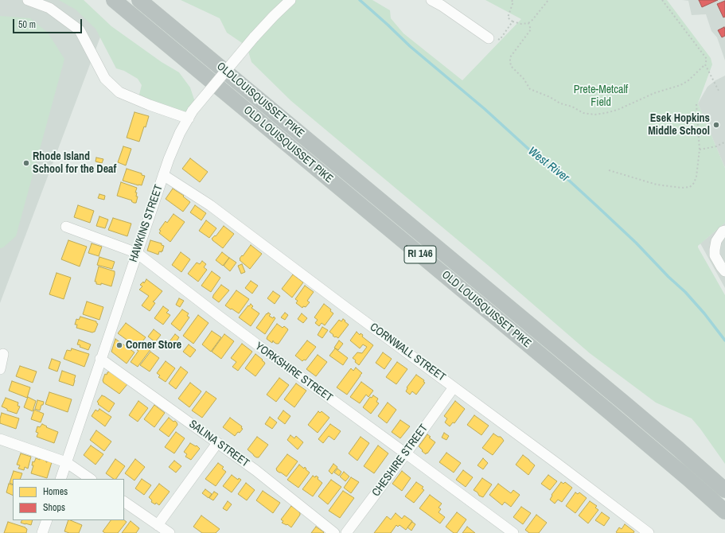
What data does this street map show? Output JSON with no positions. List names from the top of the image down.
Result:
{
  "streets": {
    "highway": ["OLDLOUISQUISSET PIKE", "OLD LOUISQUISSET PIKE", "RI 146"],
    "street": [
      "HAWKINS STREET",
      "CORNWALL STREET",
      "YORKSHIRE STREET",
      "SALINA STREET",
      "CHESHIRE STREET"
    ]
  },
  "crossings": [
    ["OLDLOUISQUISSET PIKE", "OLD LOUISQUISSET PIKE"],
    ["HAWKINS STREET", "CORNWALL STREET"],
    ["HAWKINS STREET", "YORKSHIRE STREET"],
    ["HAWKINS STREET", "SALINA STREET"],
    ["CORNWALL STREET", "CHESHIRE STREET"],
    ["YORKSHIRE STREET", "CHESHIRE STREET"]
  ],
  "water": ["West River"],
  "parks": ["Prete-Metcalf Field"],
  "places": ["Esek Hopkins Middle School", "Rhode Island School for the Deaf", "Corner Store"],
  "legend": ["Homes", "Shops"],
  "scale_bar": "50 m"
}
